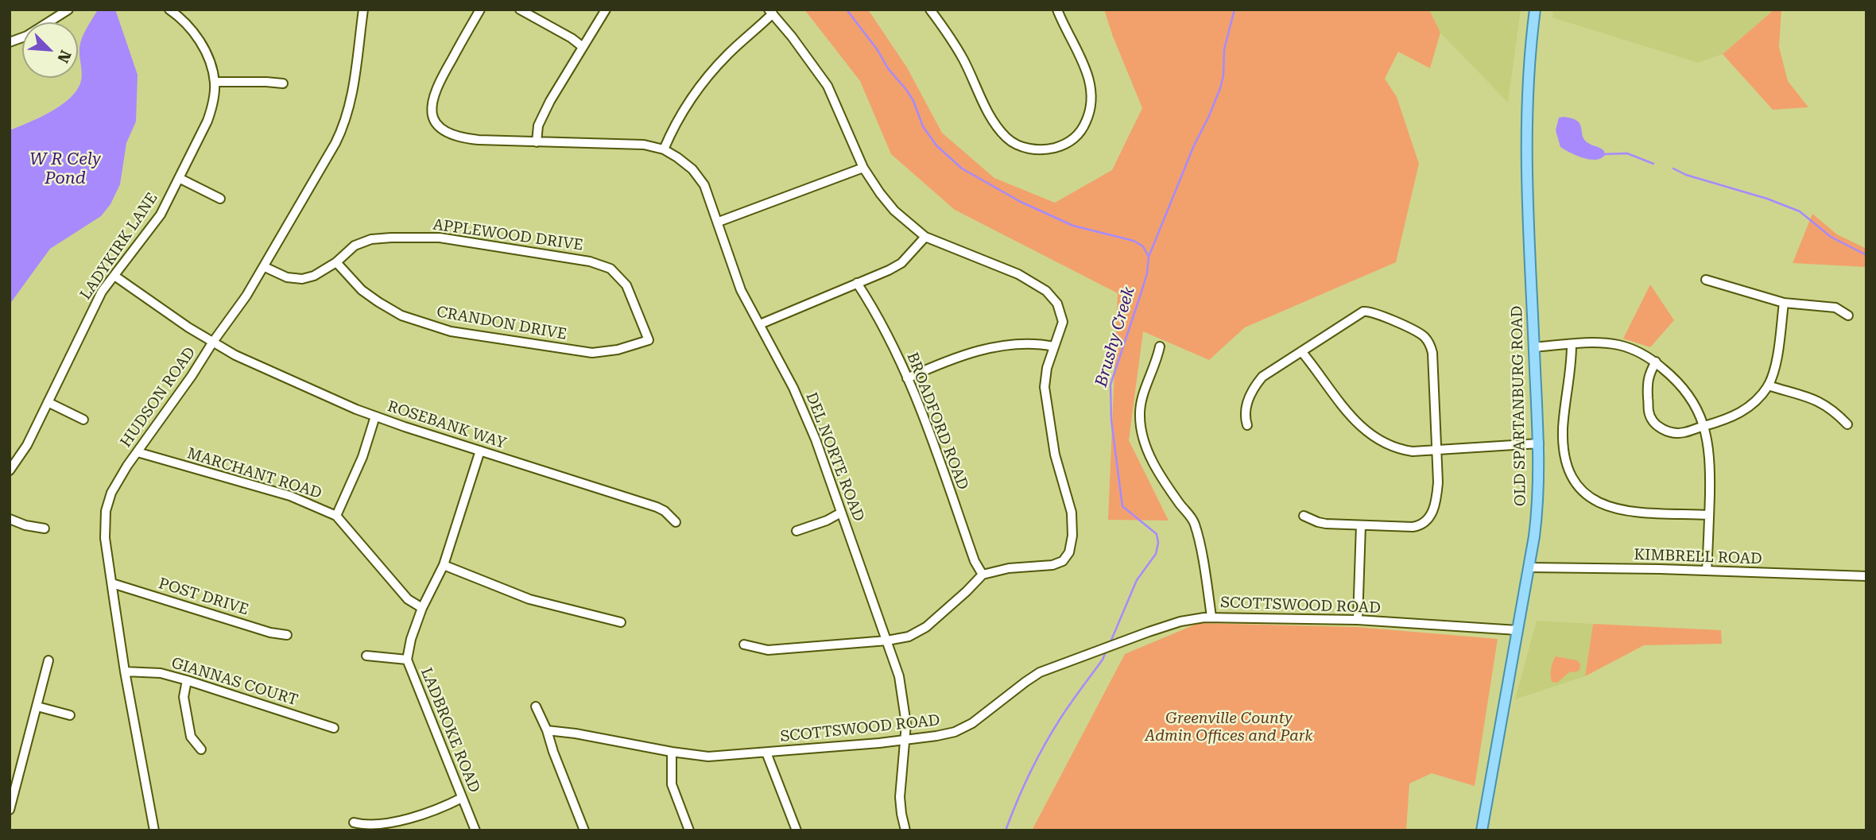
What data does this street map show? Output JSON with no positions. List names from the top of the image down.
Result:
{
  "streets": {
    "main road": ["OLD SPARTANBURG ROAD"],
    "street": [
      "APPLEWOOD DRIVE",
      "LADYKIRK LANE",
      "CRANDON DRIVE",
      "HUDSON ROAD",
      "BROADFORD ROAD",
      "ROSEBANK WAY",
      "DEL NORTE ROAD",
      "MARCHANT ROAD",
      "KIMBRELL ROAD",
      "POST DRIVE",
      "SCOTTSWOOD ROAD",
      "GIANNAS COURT",
      "LADBROKE ROAD"
    ]
  },
  "crossings": [
    ["APPLEWOOD DRIVE", "CRANDON DRIVE"],
    ["APPLEWOOD DRIVE", "HUDSON ROAD"],
    ["LADYKIRK LANE", "ROSEBANK WAY"],
    ["HUDSON ROAD", "ROSEBANK WAY"],
    ["HUDSON ROAD", "MARCHANT ROAD"],
    ["HUDSON ROAD", "POST DRIVE"],
    ["HUDSON ROAD", "GIANNAS COURT"],
    ["OLD SPARTANBURG ROAD", "KIMBRELL ROAD"],
    ["OLD SPARTANBURG ROAD", "SCOTTSWOOD ROAD"],
    ["ROSEBANK WAY", "LADBROKE ROAD"],
    ["DEL NORTE ROAD", "SCOTTSWOOD ROAD"],
    ["MARCHANT ROAD", "LADBROKE ROAD"]
  ],
  "water": ["W R Cely Pond", "Brushy Creek"],
  "parks": ["Greenville County Admin Offices and Park"],
  "north": "bottom right"
}
